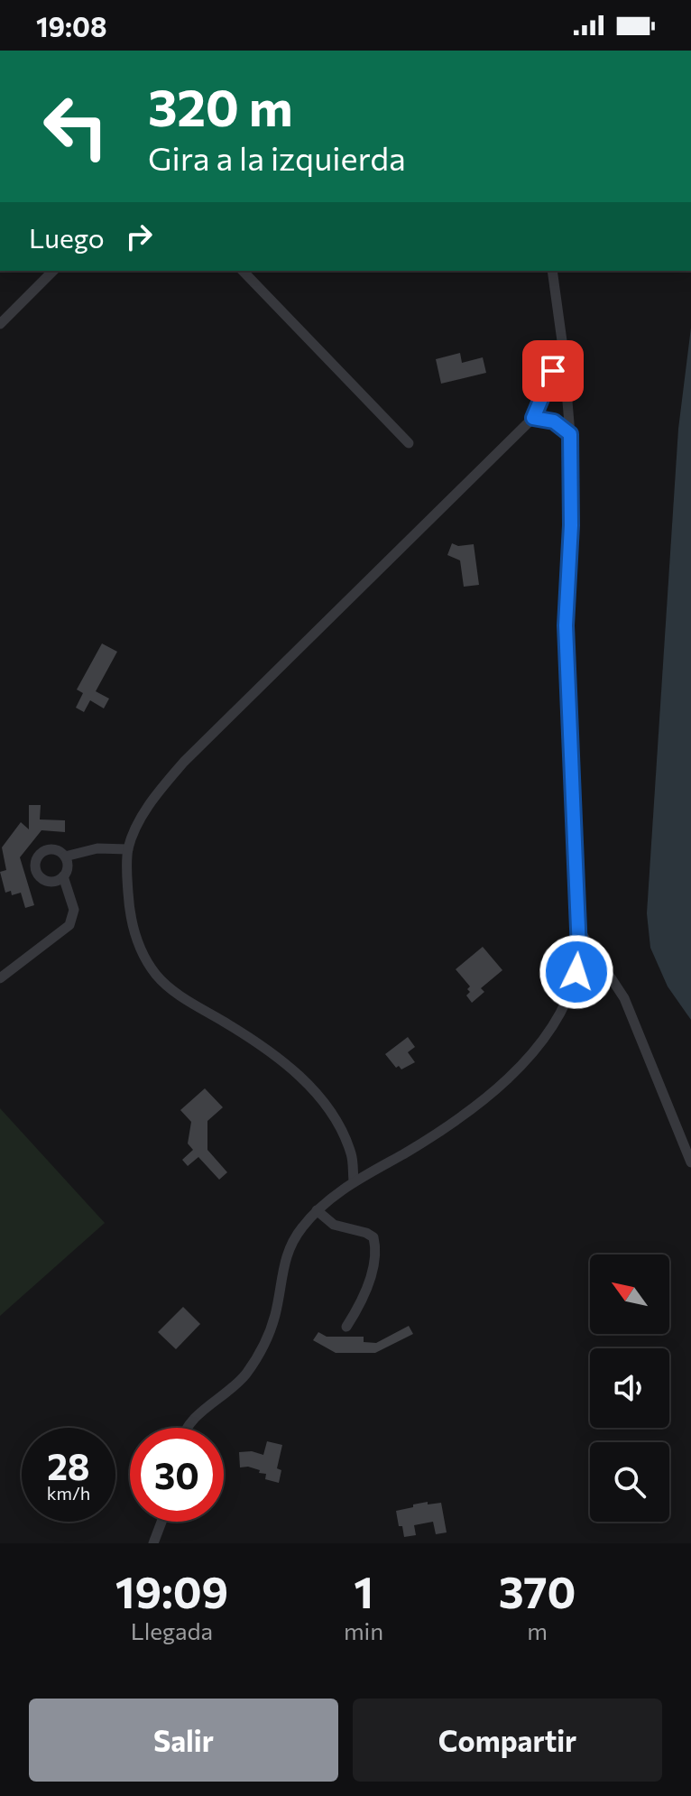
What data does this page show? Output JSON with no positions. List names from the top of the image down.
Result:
{
  "north": "top left",
  "page": {
    "status": "19:08",
    "turn": ["320 m", "Gira a la izquierda"],
    "then": "Luego",
    "speed": "28 km/h",
    "limit": "30",
    "eta": [
      "19:09",
      "Llegada",
      "1",
      "min",
      "370",
      "m"
    ],
    "buttons": ["Salir", "Compartir"]
  }
}
